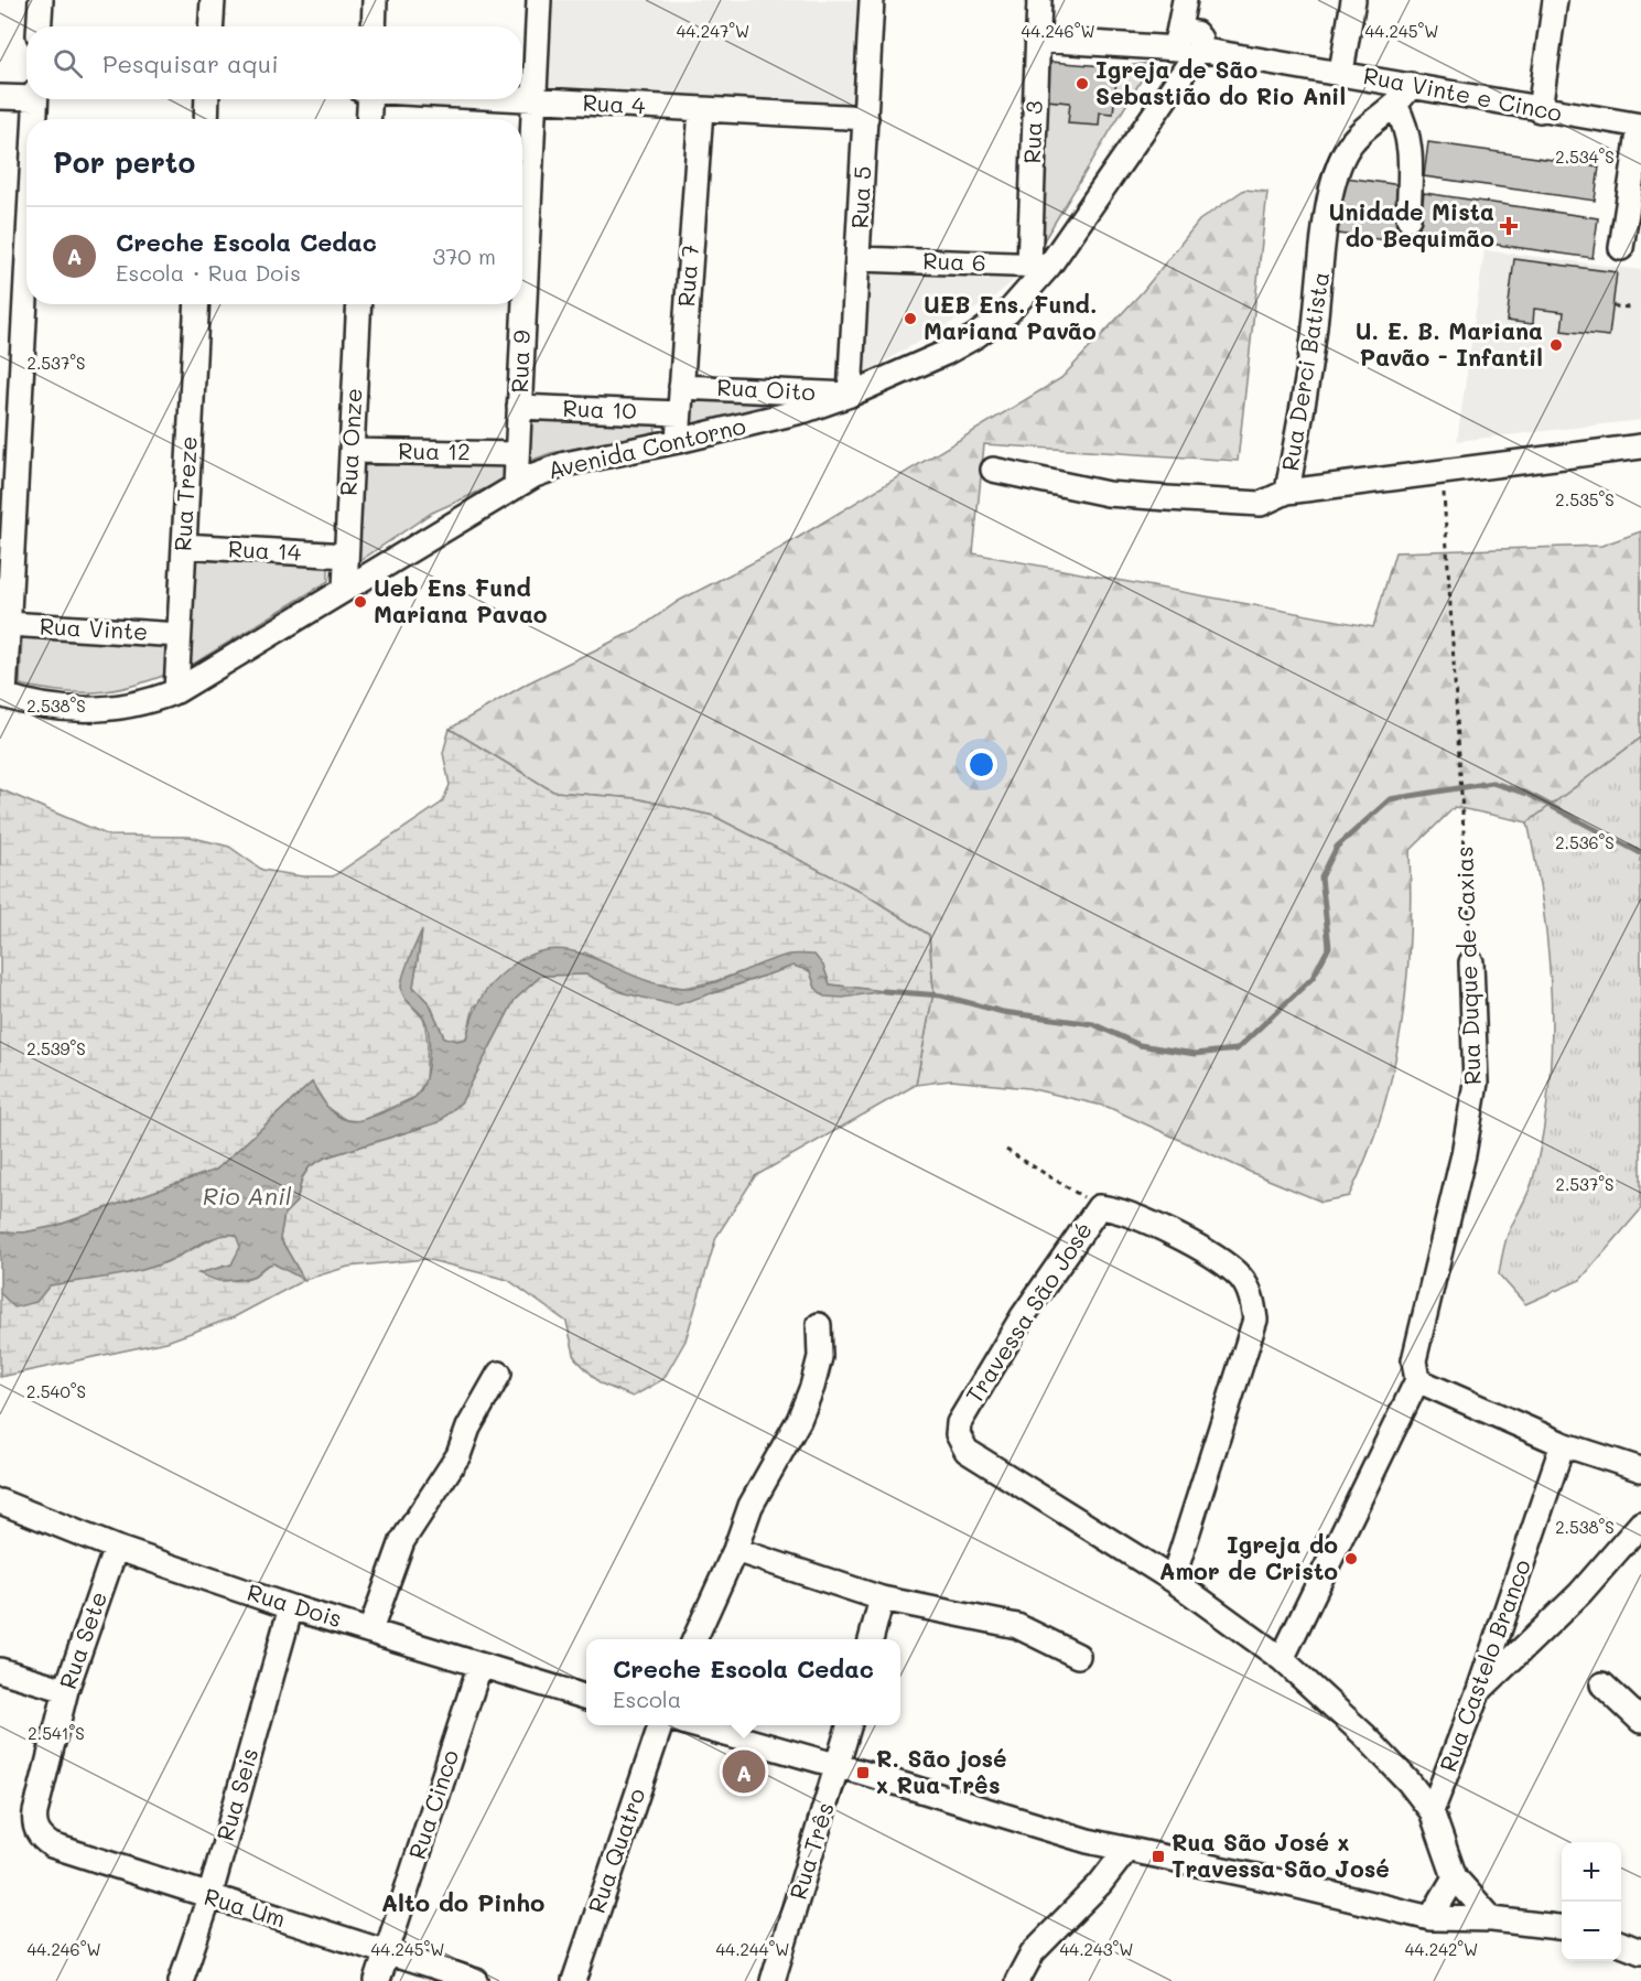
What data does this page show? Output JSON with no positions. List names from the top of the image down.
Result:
{
  "streets": {
    "street": [
      "Rua Vinte e Cinco",
      "Rua 4",
      "Rua 3",
      "Rua 5",
      "Rua 6",
      "Rua 7",
      "Rua 9",
      "Rua Derci Batista",
      "Rua Oito",
      "Rua 10",
      "Rua Onze",
      "Avenida Contorno",
      "Rua 12",
      "Rua Treze",
      "Rua 14",
      "Rua Vinte",
      "Rua Duque de Caxias",
      "Travessa São José",
      "Rua Dois",
      "Rua Sete",
      "Rua Castelo Branco",
      "Rua Seis",
      "Rua Cinco",
      "Rua Quatro",
      "Rua Três",
      "Rua Um"
    ]
  },
  "crossings": [
    ["Rua Vinte e Cinco", "Rua Derci Batista"],
    ["Rua Vinte e Cinco", "Avenida Contorno"],
    ["Rua 4", "Rua 5"],
    ["Rua 4", "Rua 7"],
    ["Rua 4", "Rua 9"],
    ["Rua 3", "Rua 6"],
    ["Rua 3", "Avenida Contorno"],
    ["Rua 5", "Rua 6"],
    ["Rua 5", "Rua Oito"],
    ["Rua 5", "Avenida Contorno"],
    ["Rua 6", "Avenida Contorno"],
    ["Rua 7", "Rua Oito"],
    ["Rua 7", "Rua 10"],
    ["Rua 7", "Avenida Contorno"],
    ["Rua 9", "Rua 10"],
    ["Rua 9", "Avenida Contorno"],
    ["Rua 9", "Rua 12"],
    ["Rua Derci Batista", "Rua Duque de Caxias"],
    ["Rua Oito", "Avenida Contorno"],
    ["Rua Onze", "Avenida Contorno"],
    ["Rua Onze", "Rua 12"],
    ["Rua Onze", "Rua 14"],
    ["Avenida Contorno", "Rua Treze"],
    ["Rua Treze", "Rua 14"],
    ["Rua Treze", "Rua Vinte"],
    ["Rua Duque de Caxias", "Travessa São José"],
    ["Travessa São José", "Rua Castelo Branco"],
    ["Rua Dois", "Rua Sete"],
    ["Rua Dois", "Rua Seis"],
    ["Rua Dois", "Rua Cinco"],
    ["Rua Sete", "Rua Um"],
    ["Rua Seis", "Rua Um"],
    ["Rua Cinco", "Rua Um"]
  ],
  "districts": ["Alto do Pinho"],
  "water": ["Rio Anil"],
  "places": {
    "other": [
      "Igreja de São Sebastião do Rio Anil",
      "UEB Ens. Fund. Mariana Pavão",
      "U. E. B. Mariana Pavão - Infantil",
      "Ueb Ens Fund Mariana Pavao",
      "Igreja do Amor de Cristo"
    ],
    "health": ["Unidade Mista do Bequimão"],
    "transit": ["R. São josé x Rua Três", "Rua São José x Travessa São José"]
  },
  "page": {
    "search": "Pesquisar aqui",
    "heading": "Por perto",
    "list": [
      {
        "mark": "A",
        "name": "Creche Escola Cedac",
        "note": "Escola · Rua Dois",
        "value": "370 m"
      }
    ],
    "popup": ["Creche Escola Cedac", "Escola"],
    "pins": "A",
    "map_buttons": ["+", "−"]
  },
  "coordinates": [
    "44.247°W",
    "44.246°W",
    "44.245°W",
    "2.534°S",
    "2.537°S",
    "2.535°S",
    "2.538°S",
    "2.536°S",
    "2.539°S",
    "2.540°S",
    "2.541°S",
    "44.244°W",
    "44.243°W",
    "44.242°W"
  ]
}
